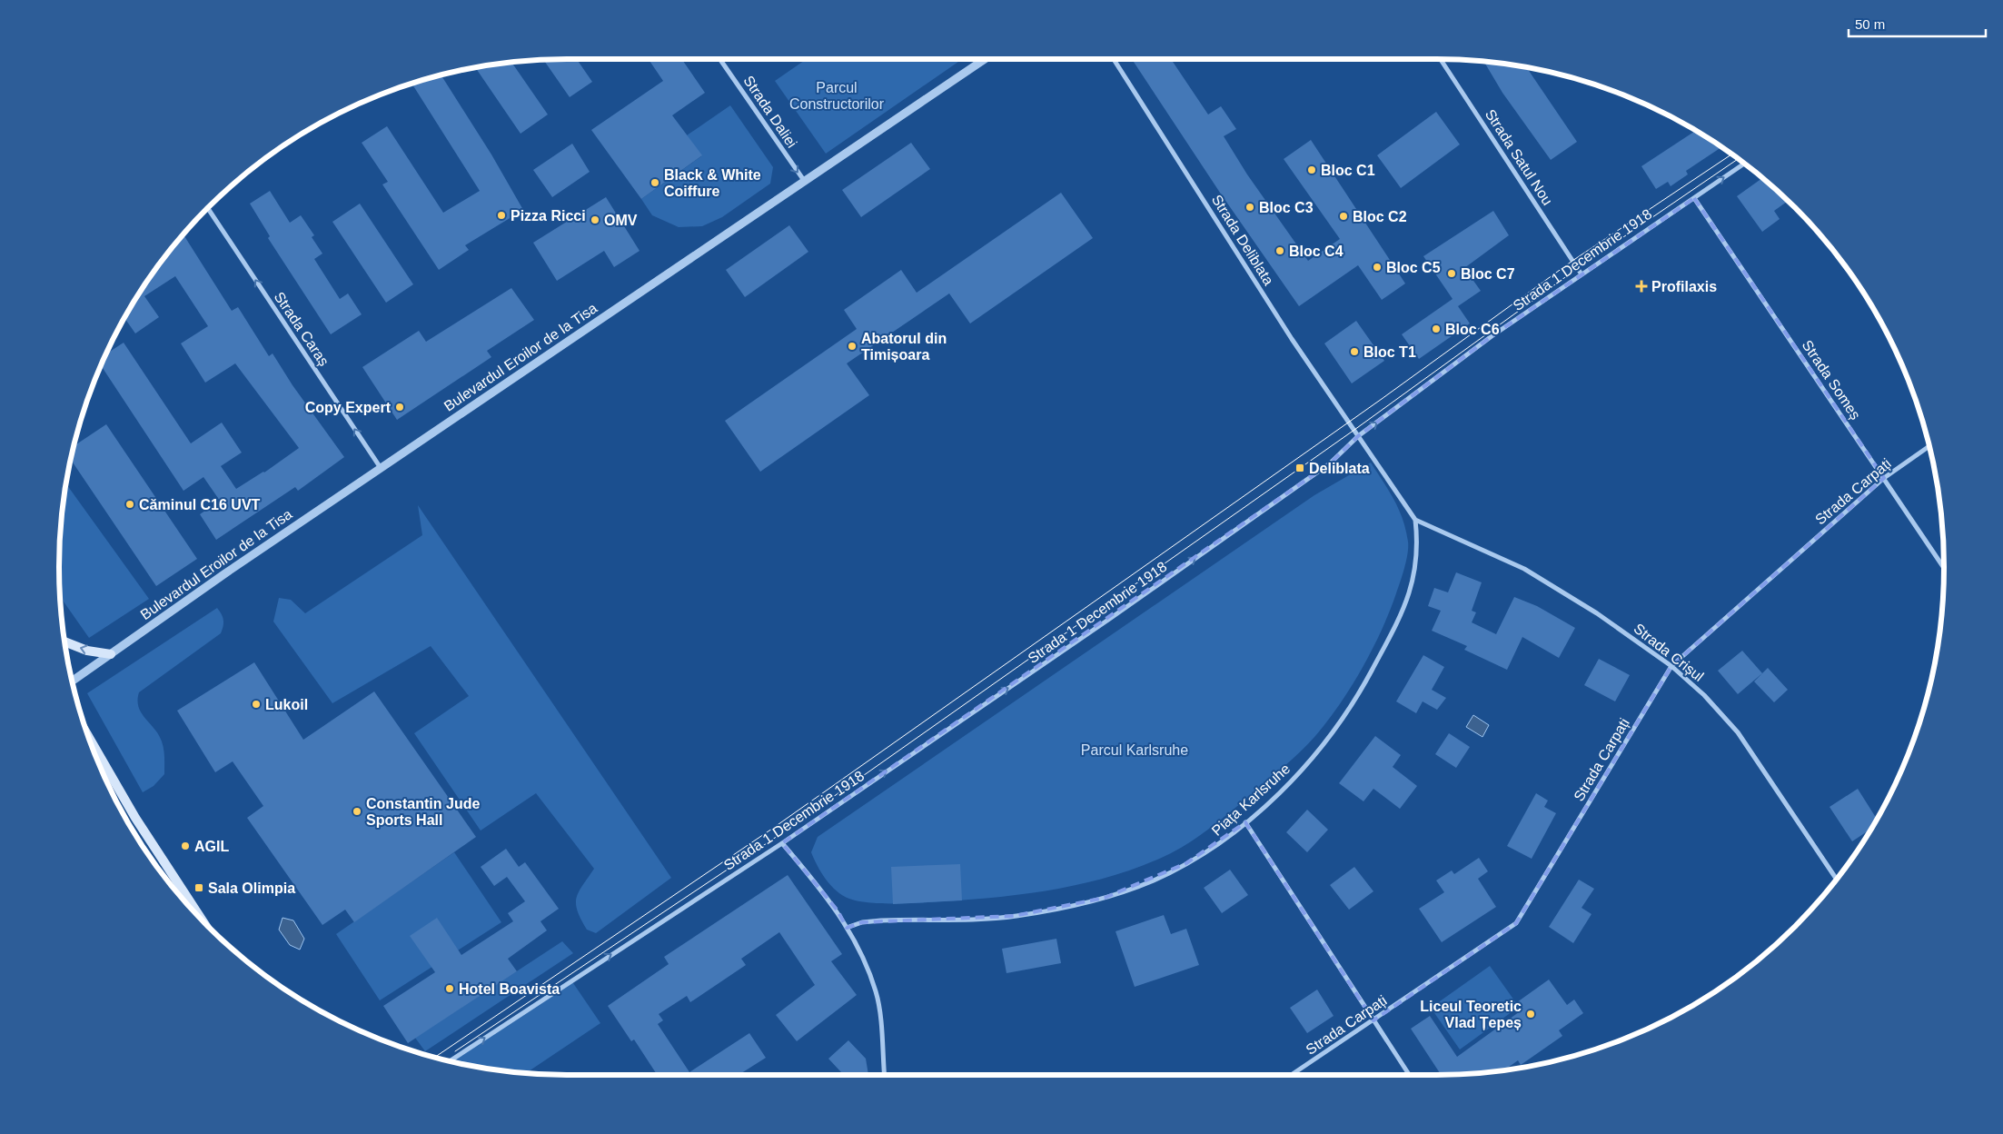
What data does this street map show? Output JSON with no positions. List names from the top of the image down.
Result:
{
  "streets": {
    "street": [
      "Strada Daliei",
      "Strada Satul Nou",
      "Strada Deliblata",
      "Strada 1 Decembrie 1918",
      "Strada Caraș",
      "Bulevardul Eroilor de la Tisa",
      "Strada Someș",
      "Strada Carpați",
      "Strada Crișul",
      "Piața Karlsruhe"
    ]
  },
  "crossings": [
    ["Strada Daliei", "Bulevardul Eroilor de la Tisa"],
    ["Strada Satul Nou", "Strada 1 Decembrie 1918"],
    ["Strada Deliblata", "Strada 1 Decembrie 1918"],
    ["Strada Deliblata", "Piața Karlsruhe"],
    ["Strada 1 Decembrie 1918", "Strada Someș"],
    ["Strada 1 Decembrie 1918", "Piața Karlsruhe"],
    ["Strada Caraș", "Bulevardul Eroilor de la Tisa"],
    ["Strada Someș", "Strada Carpați"],
    ["Strada Carpați", "Strada Crișul"],
    ["Strada Crișul", "Piața Karlsruhe"]
  ],
  "one_way": ["Strada Daliei", "Strada 1 Decembrie 1918", "Strada Caraș"],
  "parks": ["Parcul Constructorilor", "Parcul Karlsruhe"],
  "places": {
    "other": [
      "Bloc C1",
      "Black & White Coiffure",
      "Bloc C3",
      "Pizza Ricci",
      "Bloc C2",
      "OMV",
      "Bloc C4",
      "Bloc C5",
      "Bloc C7",
      "Bloc C6",
      "Abatorul din Timișoara",
      "Bloc T1",
      "Copy Expert",
      "Căminul C16 UVT",
      "Lukoil",
      "Constantin Jude Sports Hall",
      "AGIL",
      "Hotel Boavista",
      "Liceul Teoretic Vlad Țepeș"
    ],
    "health": ["Profilaxis"],
    "transit": ["Deliblata", "Sala Olimpia"]
  },
  "scale_bar": "50 m"
}
